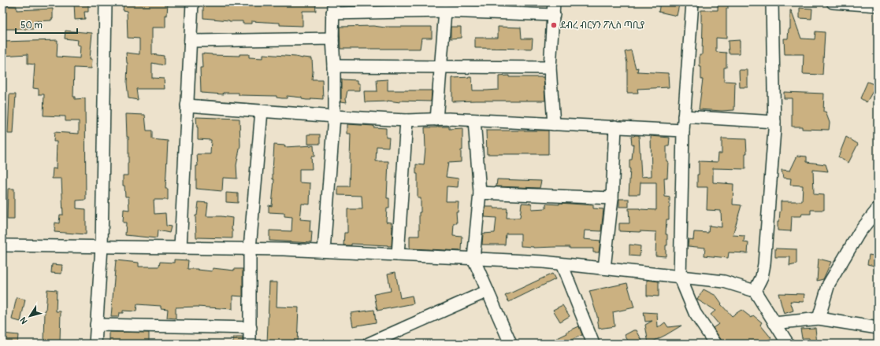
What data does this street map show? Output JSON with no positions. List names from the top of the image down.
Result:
{
  "places": ["ደብረ ብርሃን ፖሊስ ጣቢያ"],
  "scale_bar": "50 m",
  "north": "bottom left"
}
